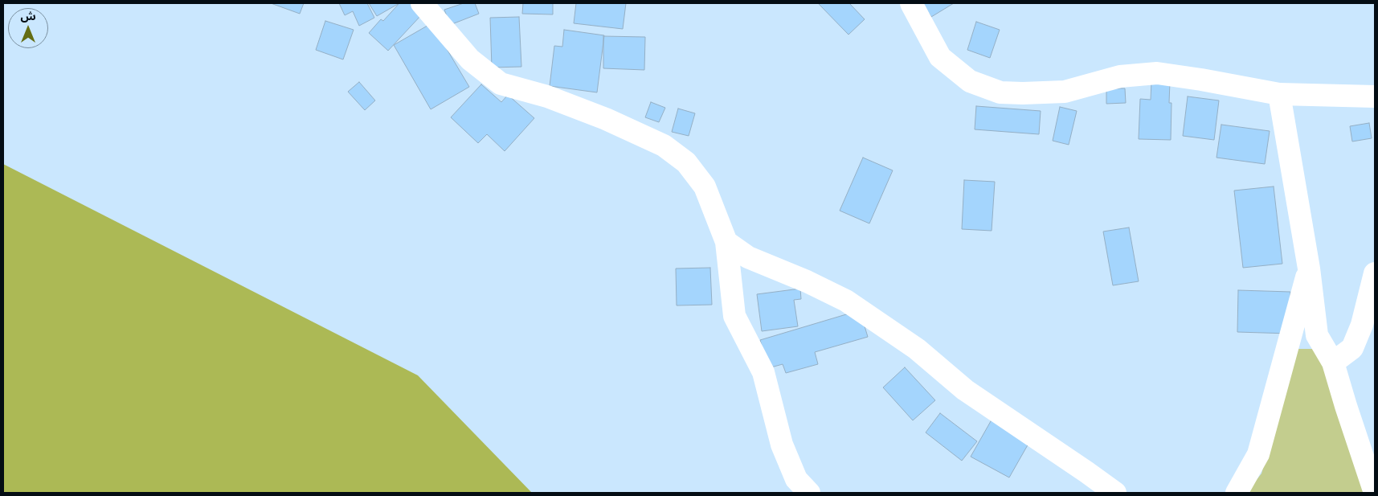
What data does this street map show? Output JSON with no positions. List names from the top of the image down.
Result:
{
  "north": "top"
}
